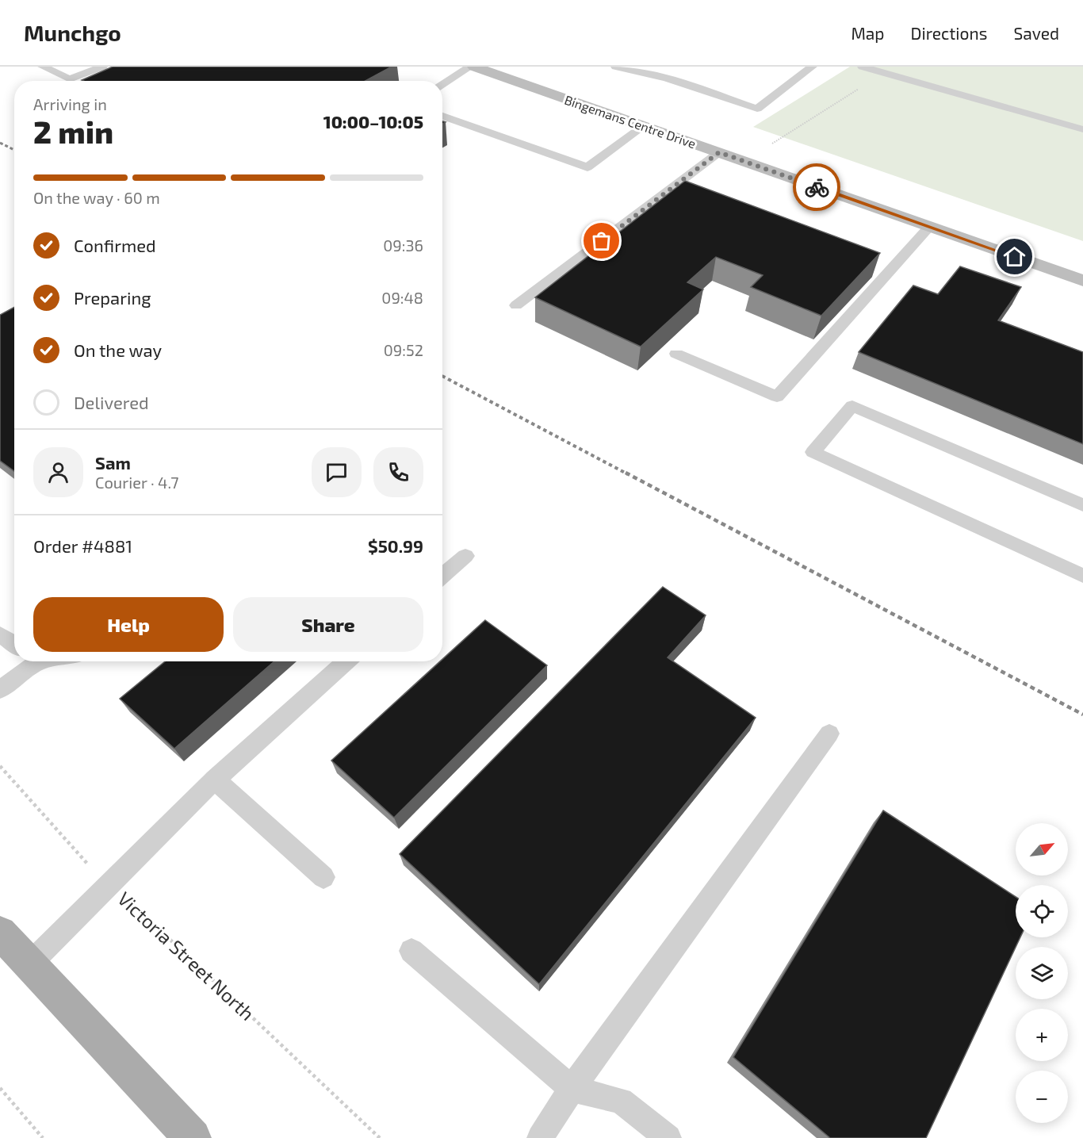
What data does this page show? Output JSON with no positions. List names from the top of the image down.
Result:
{
  "streets": {
    "main road": ["Bingemans Centre Drive"],
    "path": ["Victoria Street North"]
  },
  "north": "top right",
  "page": {
    "header": "Munchgo",
    "nav": ["Map", "Directions", "Saved"],
    "heading": ["2 min", "Arriving in", "10:00–10:05"],
    "panel": [
      "Sam",
      "Courier · 4.7",
      "Order #4881",
      "$50.99"
    ],
    "bar": "On the way · 60 m",
    "list": [
      ["Confirmed", "09:36"],
      ["Preparing", "09:48"],
      ["On the way", "09:52"],
      "Delivered"
    ],
    "buttons": ["Help", "Share"],
    "map_buttons": ["+", "−"]
  }
}
